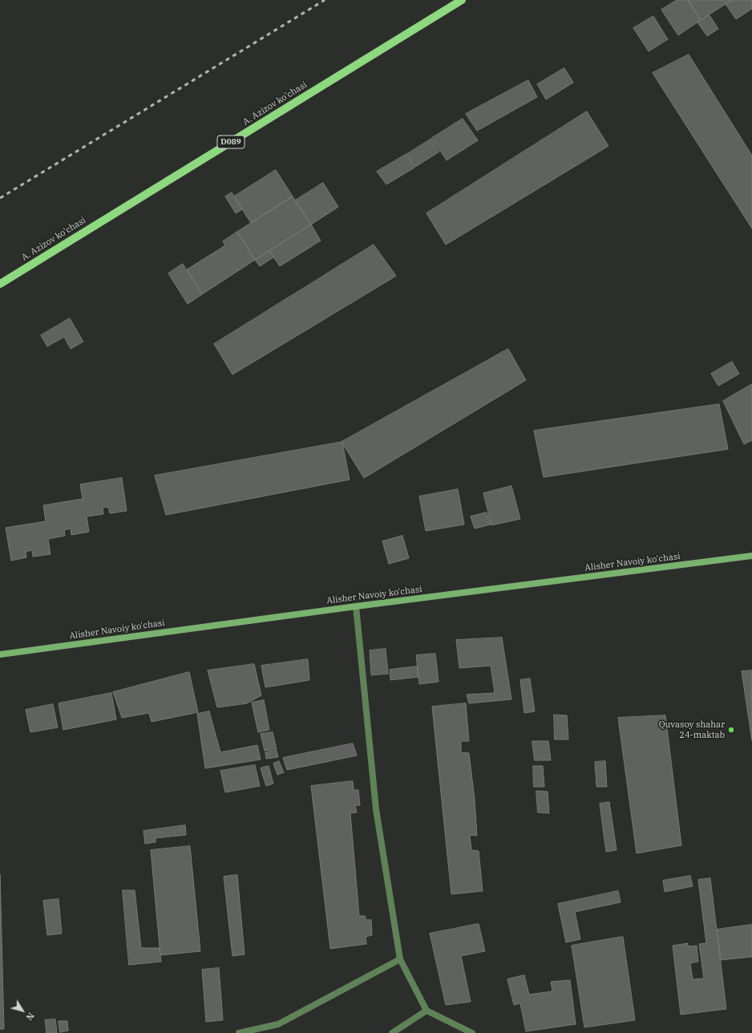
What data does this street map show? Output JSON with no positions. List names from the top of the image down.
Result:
{
  "streets": {
    "main road": ["A. Azizov ko'chasi", "D089"],
    "street": ["Alisher Navoiy ko'chasi"]
  },
  "places": ["Quvasoy shahar 24-maktab"],
  "north": "bottom right"
}
